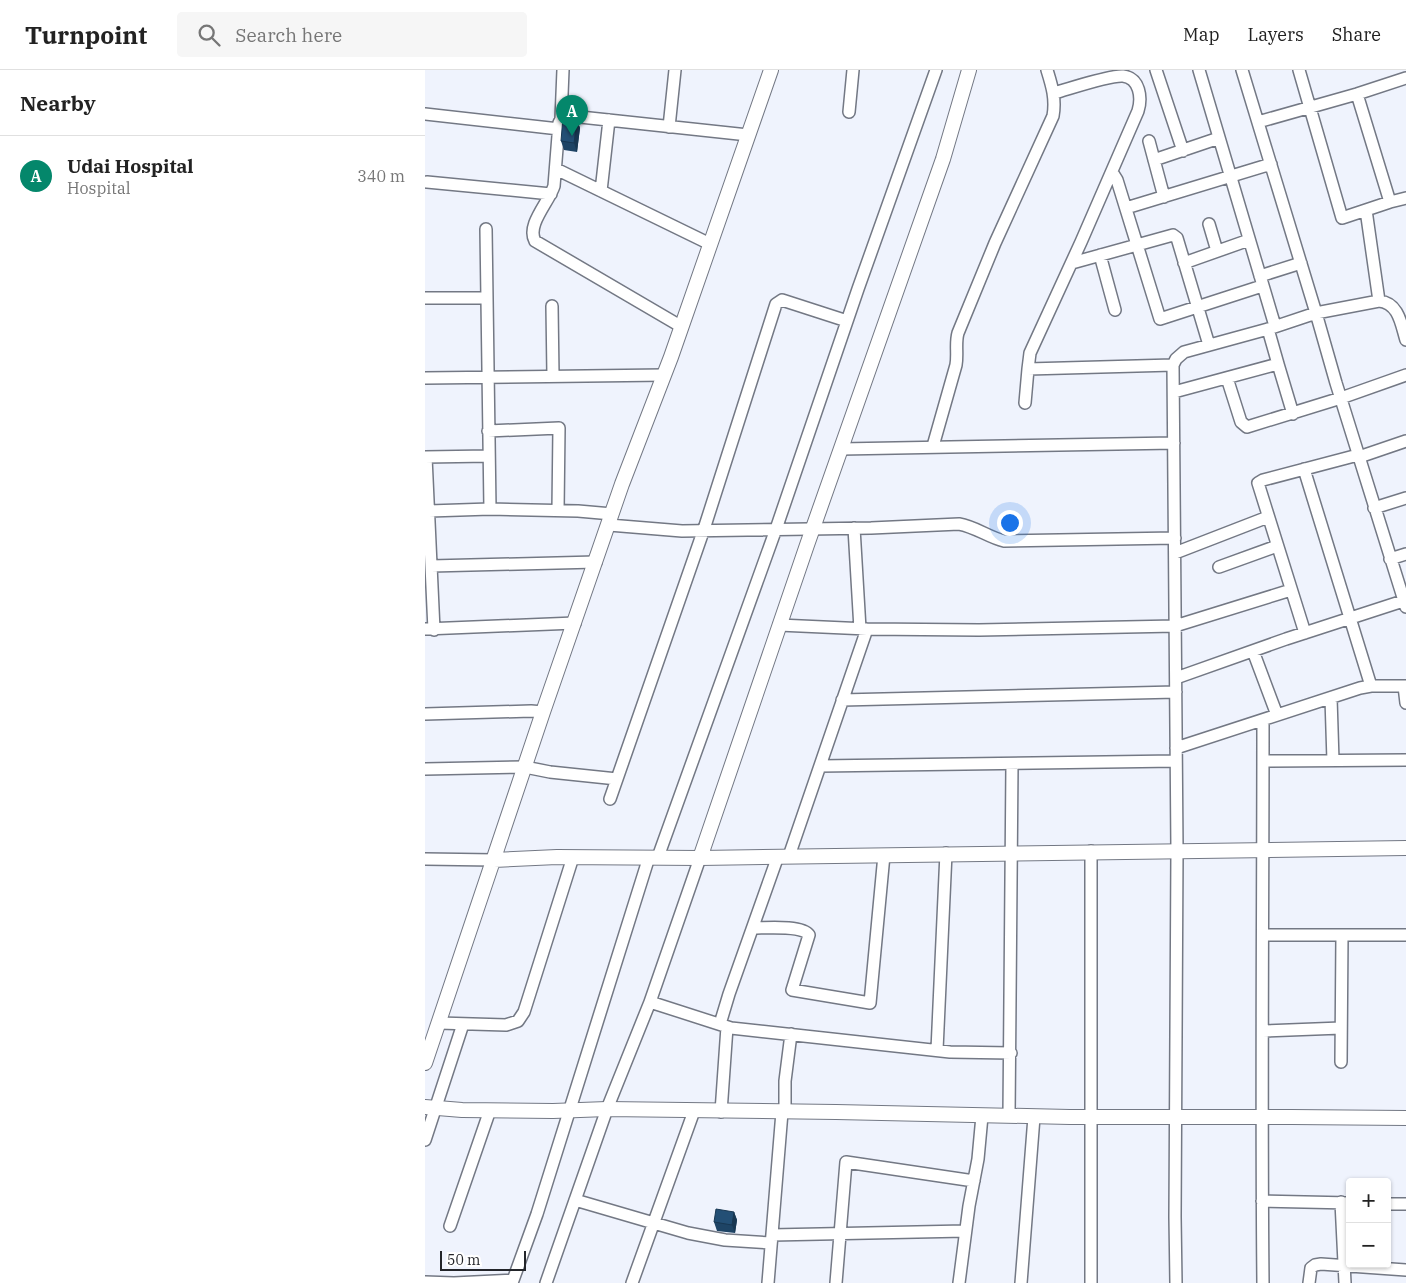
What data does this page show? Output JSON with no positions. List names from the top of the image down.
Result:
{
  "scale_bar": "50 m",
  "page": {
    "header": "Turnpoint",
    "search": "Search here",
    "nav": ["Map", "Layers", "Share"],
    "heading": "Nearby",
    "pins": "A",
    "list": [
      {
        "mark": "A",
        "name": "Udai Hospital",
        "note": "Hospital",
        "value": "340 m"
      }
    ],
    "map_buttons": ["+", "−"],
    "scale": "50 m"
  }
}
